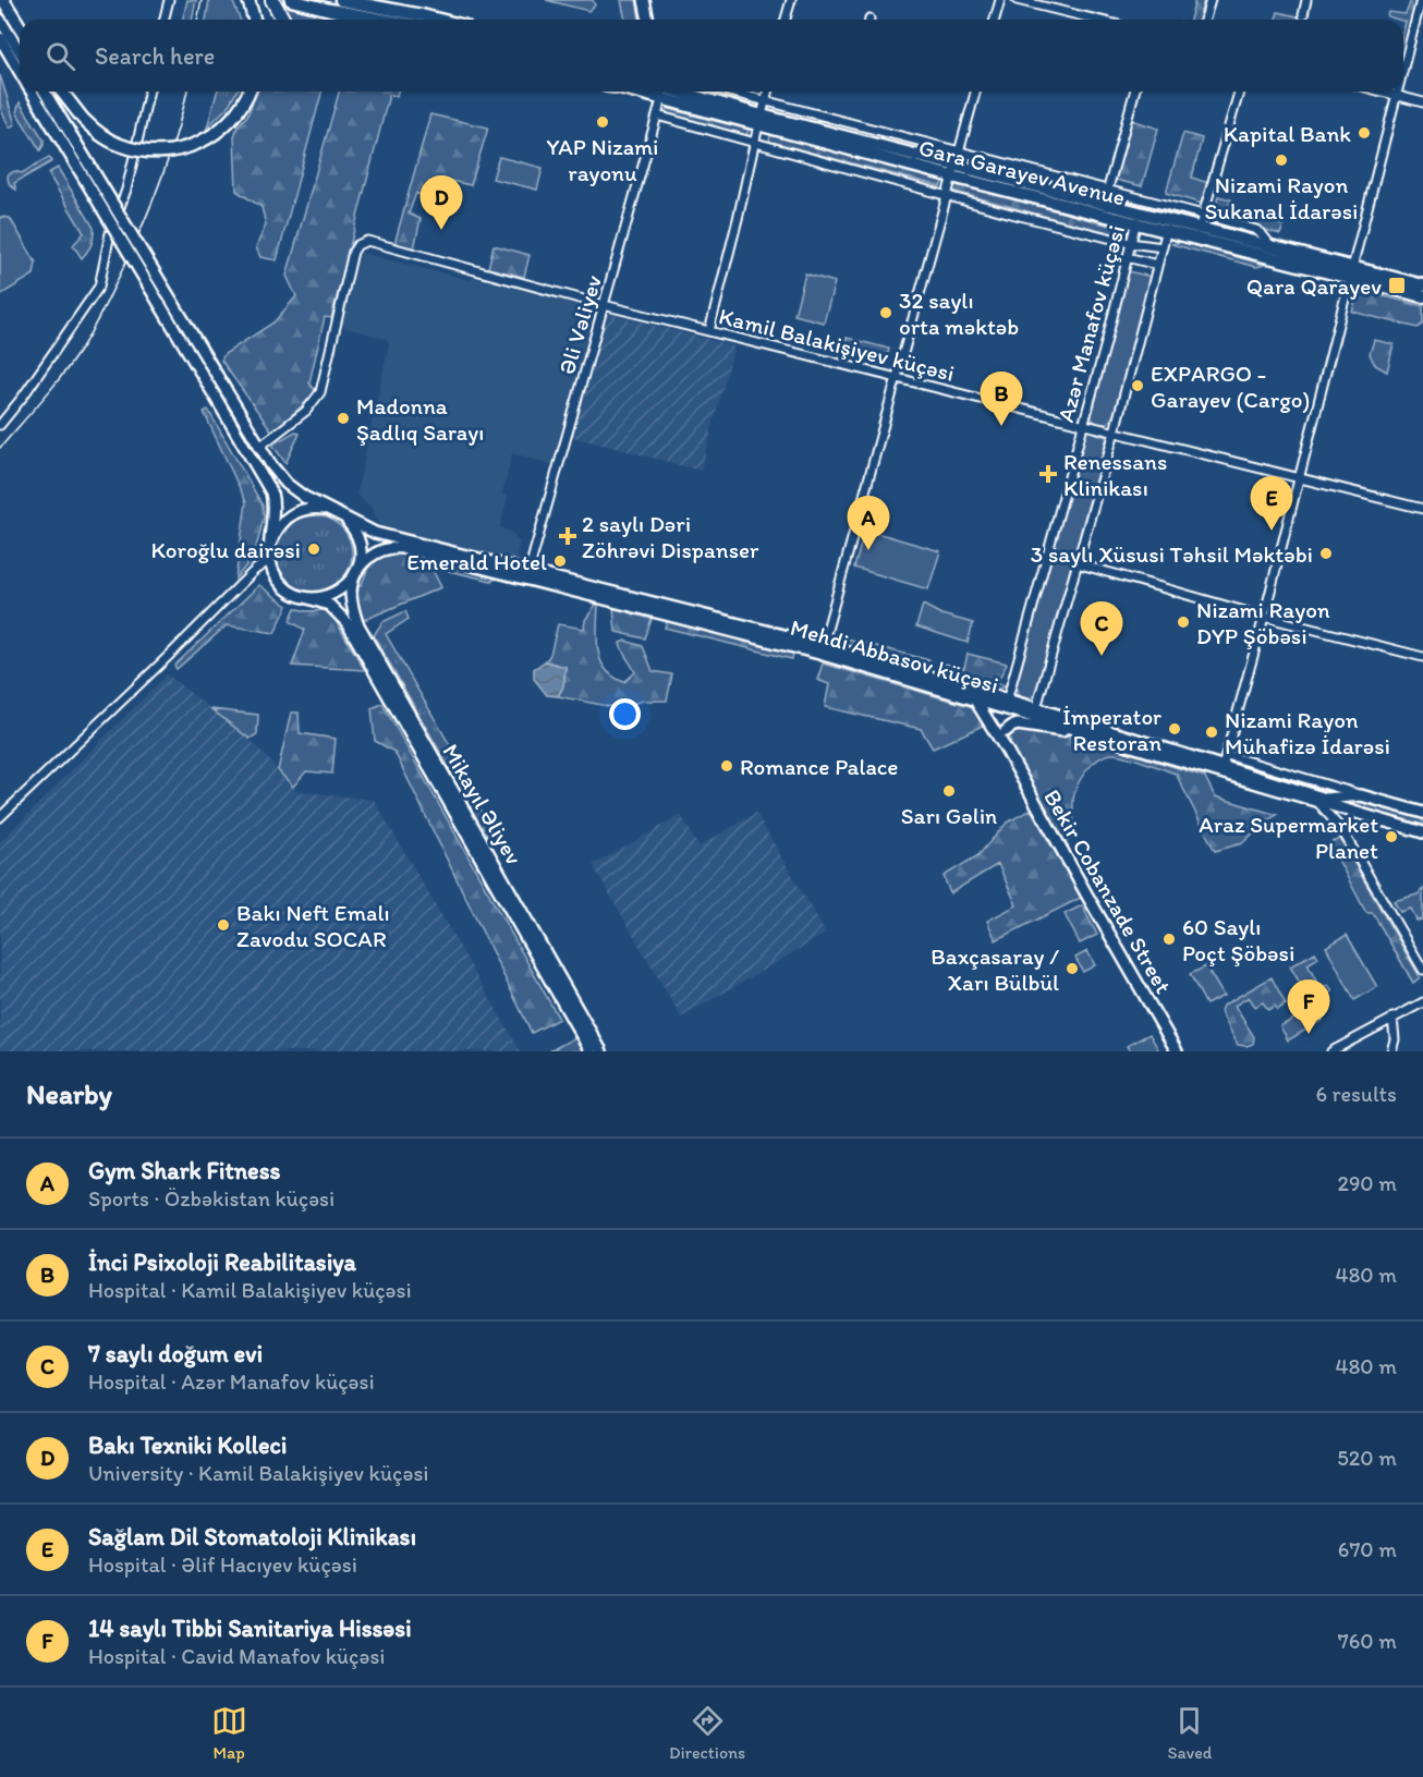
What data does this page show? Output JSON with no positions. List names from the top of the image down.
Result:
{
  "streets": {
    "main road": ["Gara Garayev Avenue"],
    "street": [
      "Azər Manafov küçəsi",
      "Əli Vəliyev",
      "Kamil Balakişiyev küçəsi",
      "Mehdi Abbasov küçəsi",
      "Mikayıl Əliyev",
      "Bekir Cobanzade Street"
    ]
  },
  "crossings": [
    ["Gara Garayev Avenue", "Azər Manafov küçəsi"],
    ["Azər Manafov küçəsi", "Kamil Balakişiyev küçəsi"],
    ["Azər Manafov küçəsi", "Mehdi Abbasov küçəsi"],
    ["Əli Vəliyev", "Kamil Balakişiyev küçəsi"],
    ["Əli Vəliyev", "Mehdi Abbasov küçəsi"],
    ["Kamil Balakişiyev küçəsi", "Mehdi Abbasov küçəsi"],
    ["Mehdi Abbasov küçəsi", "Mikayıl Əliyev"],
    ["Mehdi Abbasov küçəsi", "Bekir Cobanzade Street"]
  ],
  "places": {
    "other": [
      "YAP Nizami rayonu",
      "Kapital Bank",
      "Nizami Rayon Sukanal İdarəsi",
      "32 saylı orta məktəb",
      "EXPARGO - Garayev (Cargo)",
      "Madonna Şadlıq Sarayı",
      "Koroğlu dairəsi",
      "3 saylı Xüsusi Təhsil Məktəbi",
      "Emerald Hotel",
      "Nizami Rayon DYP Şöbəsi",
      "İmperator Restoran",
      "Nizami Rayon Mühafizə İdarəsi",
      "Romance Palace",
      "Sarı Gəlin",
      "Araz Supermarket Planet",
      "Bakı Neft Emalı Zavodu SOCAR",
      "60 Saylı Poçt Şöbəsi",
      "Baxçasaray / Xarı Bülbül"
    ],
    "transit": ["Qara Qarayev"],
    "health": ["Renessans Klinikası", "2 saylı Dəri Zöhrəvi Dispanser"]
  },
  "page": {
    "search": "Search here",
    "pins": [
      "D",
      "B",
      "E",
      "A",
      "C",
      "F"
    ],
    "heading": ["Nearby", "6 results"],
    "list": [
      {
        "mark": "A",
        "name": "Gym Shark Fitness",
        "note": "Sports · Özbəkistan küçəsi",
        "value": "290 m"
      },
      {
        "mark": "B",
        "name": "İnci Psixoloji Reabilitasiya",
        "note": "Hospital · Kamil Balakişiyev küçəsi",
        "value": "480 m"
      },
      {
        "mark": "C",
        "name": "7 saylı doğum evi",
        "note": "Hospital · Azər Manafov küçəsi",
        "value": "480 m"
      },
      {
        "mark": "D",
        "name": "Bakı Texniki Kolleci",
        "note": "University · Kamil Balakişiyev küçəsi",
        "value": "520 m"
      },
      {
        "mark": "E",
        "name": "Sağlam Dil Stomatoloji Klinikası",
        "note": "Hospital · Əlif Hacıyev küçəsi",
        "value": "670 m"
      },
      {
        "mark": "F",
        "name": "14 saylı Tibbi Sanitariya Hissəsi",
        "note": "Hospital · Cavid Manafov küçəsi",
        "value": "760 m"
      }
    ],
    "nav": ["Map", "Directions", "Saved"]
  }
}
